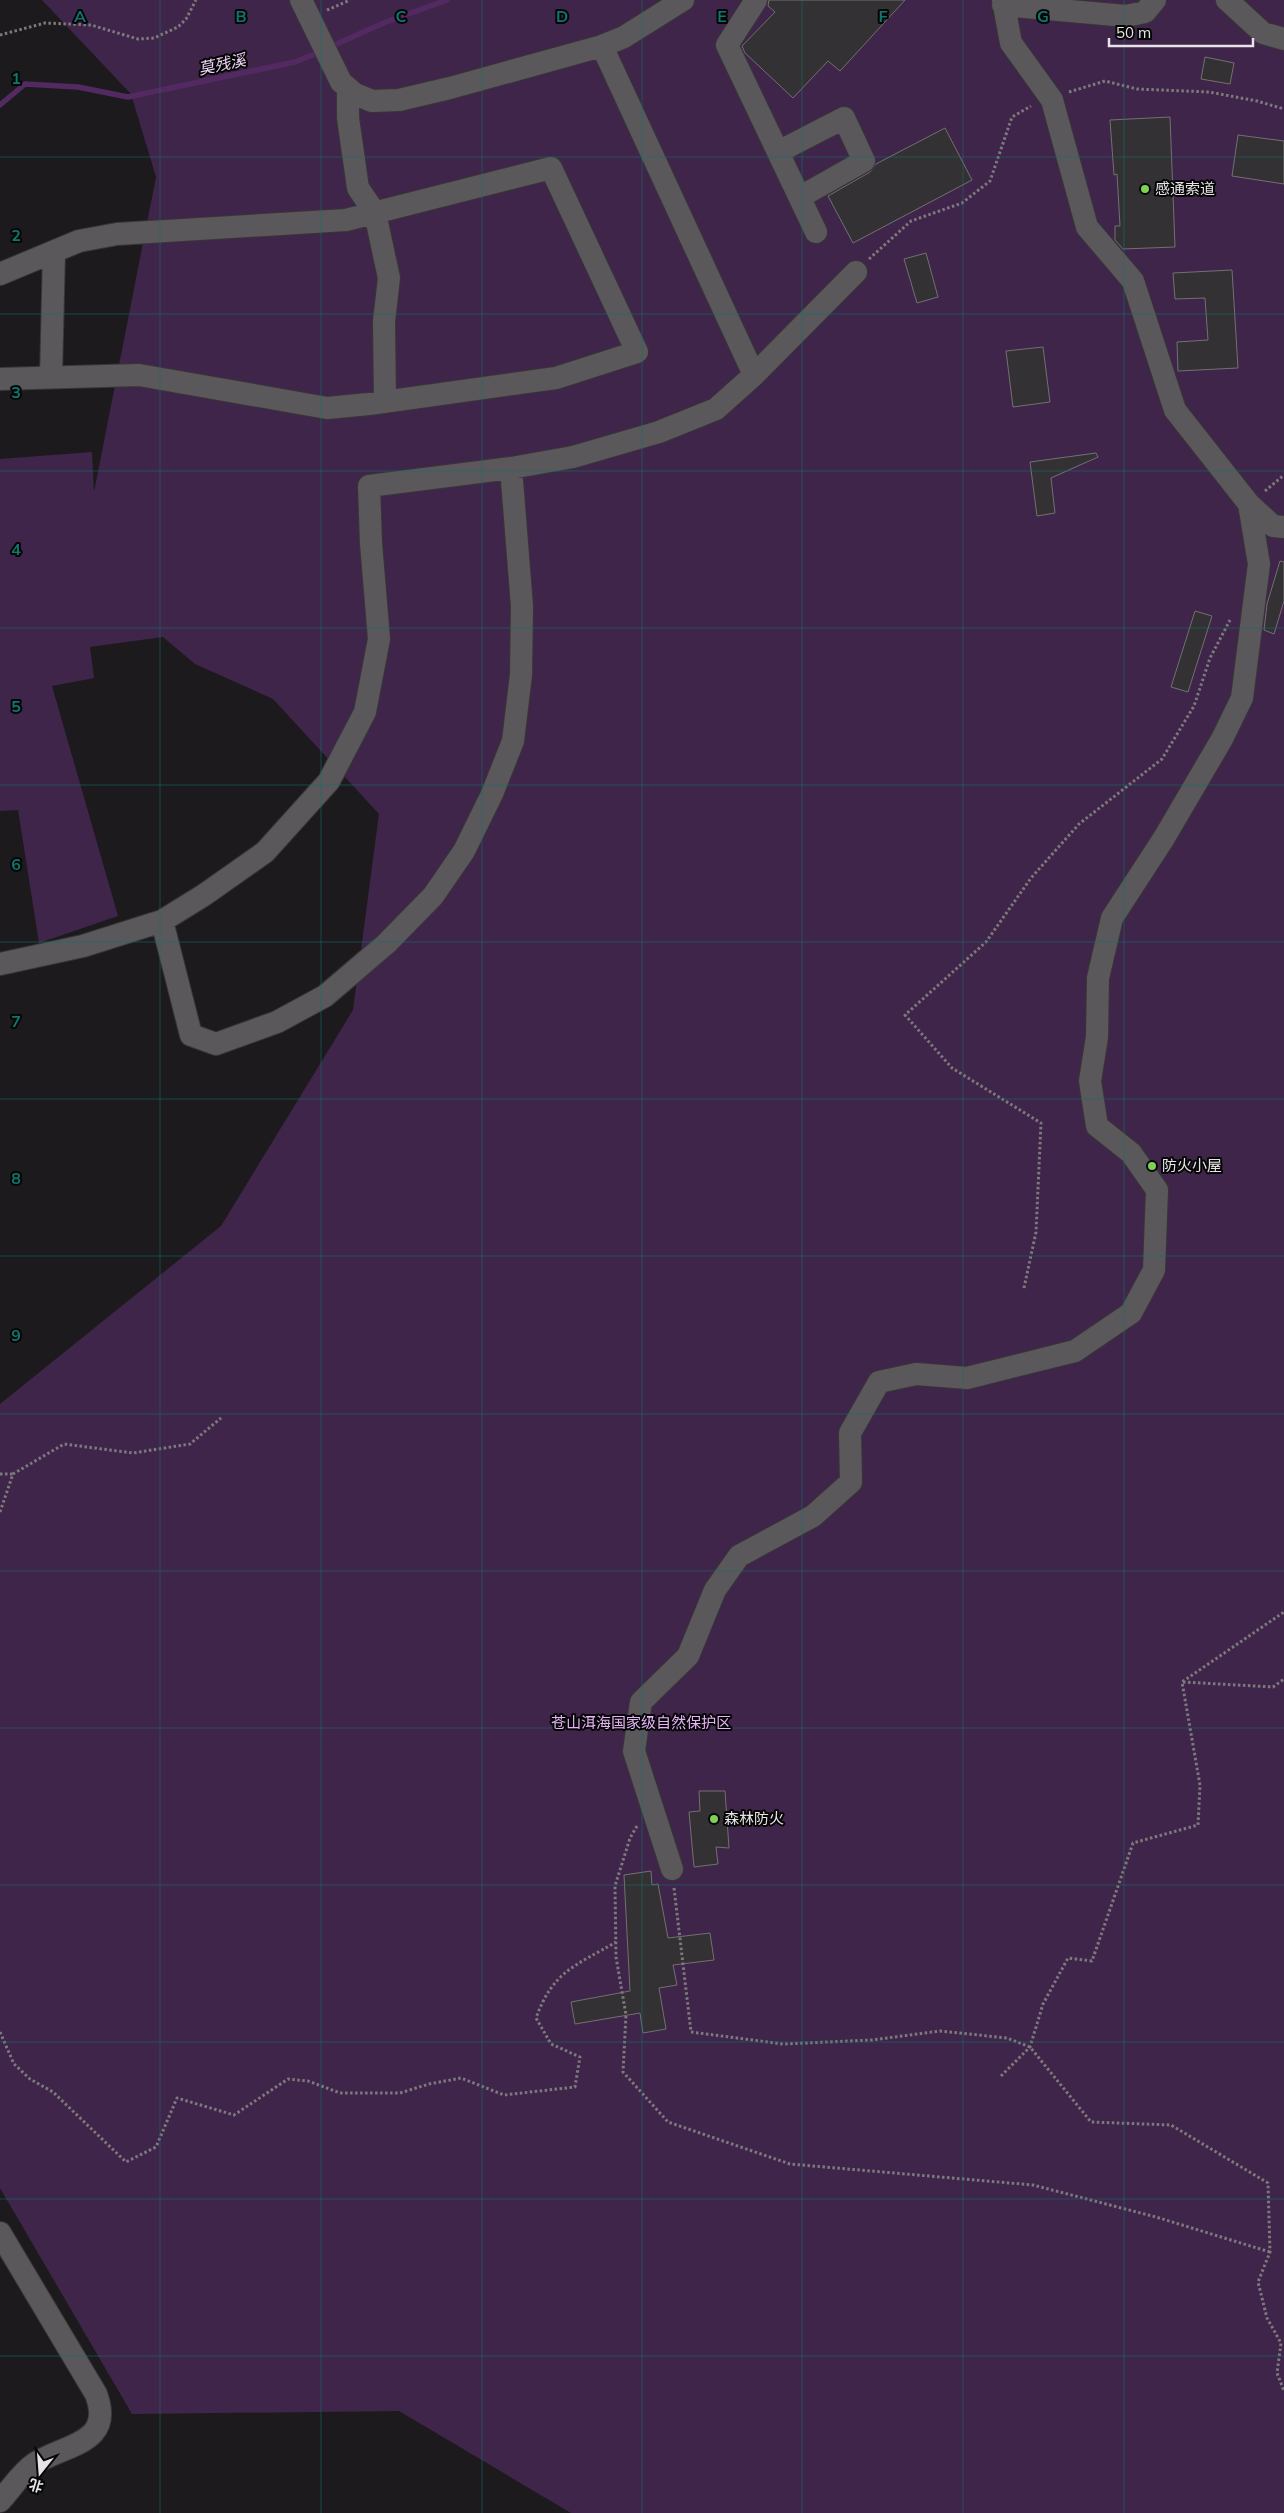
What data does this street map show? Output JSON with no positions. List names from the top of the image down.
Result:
{
  "water": ["莫残溪"],
  "parks": ["苍山洱海国家级自然保护区"],
  "places": ["感通索道", "防火小屋", "森林防火"],
  "scale_bar": "50 m",
  "north": "bottom",
  "grid": {
    "columns": [
      "A",
      "B",
      "C",
      "D",
      "E",
      "F",
      "G"
    ],
    "rows": [
      "1",
      "2",
      "3",
      "4",
      "5",
      "6",
      "7",
      "8",
      "9"
    ]
  }
}
